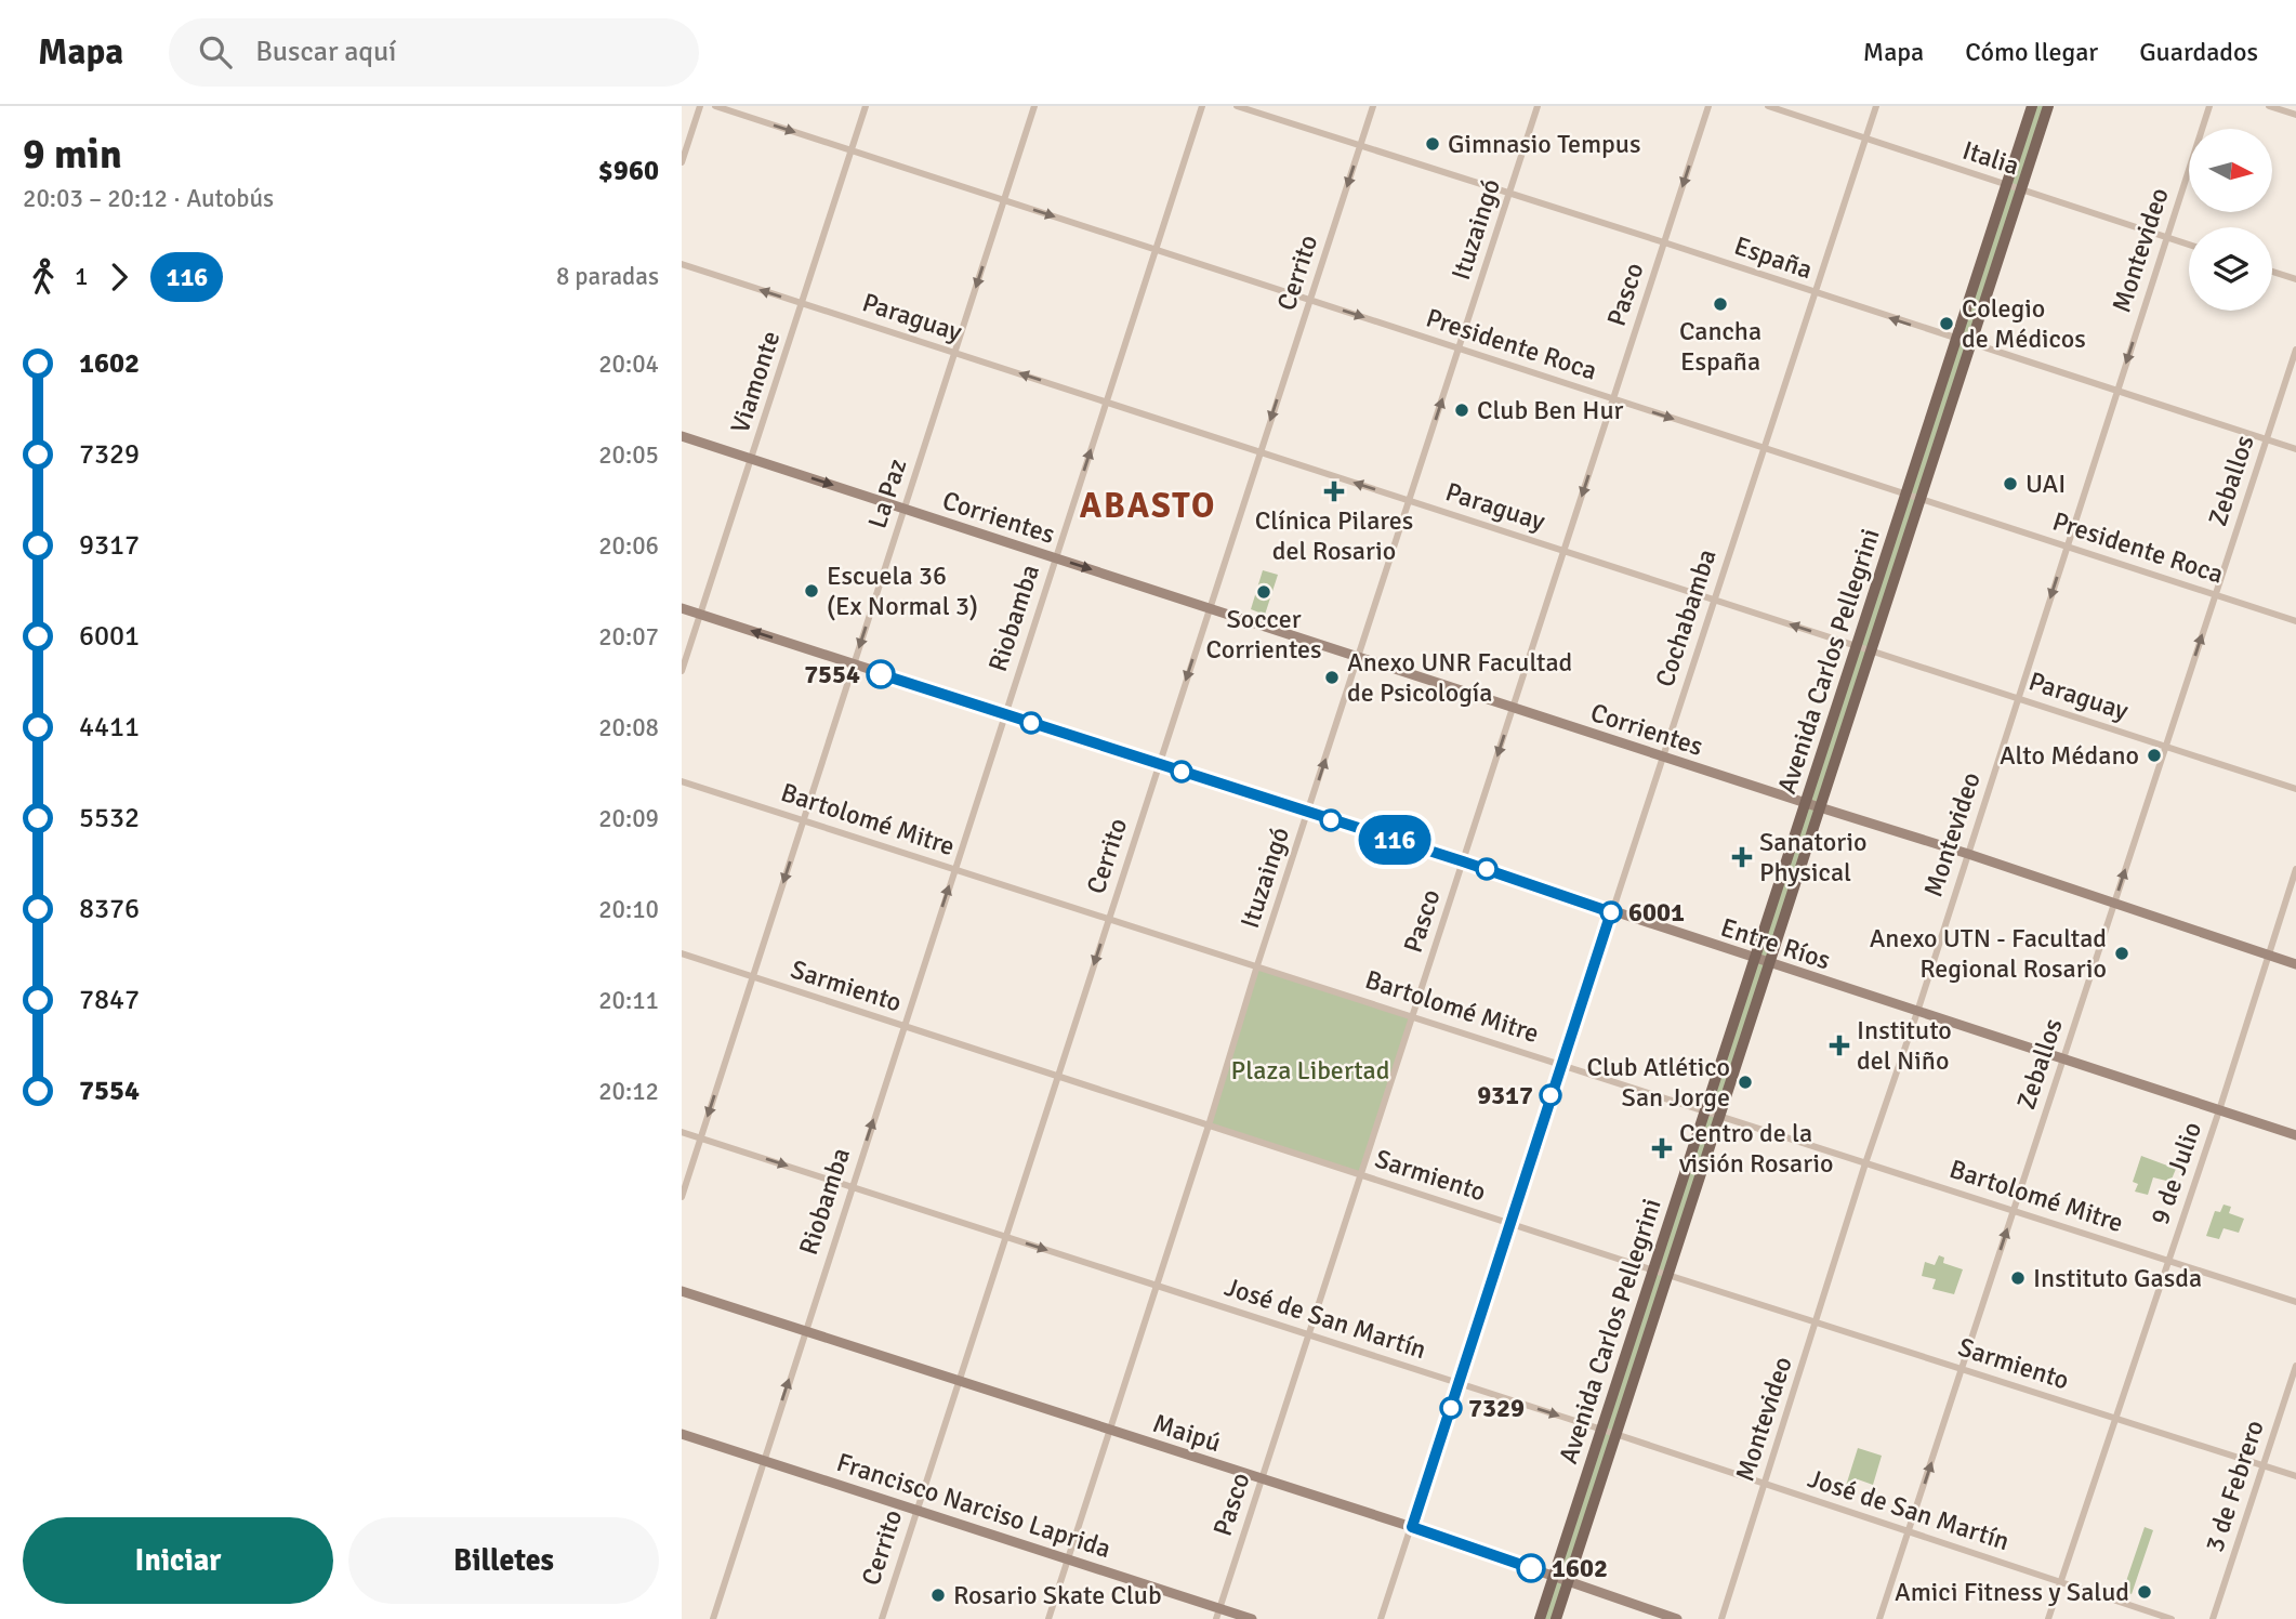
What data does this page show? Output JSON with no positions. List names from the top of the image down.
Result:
{
  "streets": {
    "main road": [
      "Corrientes",
      "Avenida Carlos Pellegrini",
      "Entre Ríos",
      "Maipú",
      "Francisco Narciso Laprida"
    ],
    "street": [
      "Italia",
      "Ituzaingó",
      "Montevideo",
      "España",
      "Cerrito",
      "Pasco",
      "Paraguay",
      "Presidente Roca",
      "Viamonte",
      "Zeballos",
      "La Paz",
      "Riobamba",
      "Cochabamba",
      "Bartolomé Mitre",
      "Sarmiento",
      "9 de Julio",
      "José de San Martín",
      "3 de Febrero"
    ]
  },
  "crossings": [
    ["Italia", "Montevideo"],
    ["Italia", "Cochabamba"],
    ["Italia", "Avenida Carlos Pellegrini"],
    ["Ituzaingó", "España"],
    ["Ituzaingó", "Paraguay"],
    ["Ituzaingó", "Presidente Roca"],
    ["Ituzaingó", "Corrientes"],
    ["Ituzaingó", "Bartolomé Mitre"],
    ["Ituzaingó", "Entre Ríos"],
    ["Ituzaingó", "Sarmiento"],
    ["Ituzaingó", "José de San Martín"],
    ["Ituzaingó", "Maipú"],
    ["Ituzaingó", "Francisco Narciso Laprida"],
    ["Montevideo", "España"],
    ["Montevideo", "Paraguay"],
    ["Montevideo", "Presidente Roca"],
    ["Montevideo", "Corrientes"],
    ["Montevideo", "Bartolomé Mitre"],
    ["Montevideo", "Entre Ríos"],
    ["Montevideo", "Sarmiento"],
    ["Montevideo", "José de San Martín"],
    ["España", "Cerrito"],
    ["España", "Pasco"],
    ["España", "Zeballos"],
    ["España", "Cochabamba"],
    ["España", "Avenida Carlos Pellegrini"],
    ["Cerrito", "Paraguay"],
    ["Cerrito", "Presidente Roca"],
    ["Cerrito", "Corrientes"],
    ["Cerrito", "Bartolomé Mitre"],
    ["Cerrito", "Entre Ríos"],
    ["Cerrito", "Sarmiento"],
    ["Cerrito", "José de San Martín"],
    ["Cerrito", "Maipú"],
    ["Cerrito", "Francisco Narciso Laprida"],
    ["Pasco", "Paraguay"],
    ["Pasco", "Presidente Roca"],
    ["Pasco", "Corrientes"],
    ["Pasco", "Bartolomé Mitre"],
    ["Pasco", "Entre Ríos"],
    ["Pasco", "Sarmiento"],
    ["Pasco", "José de San Martín"],
    ["Pasco", "Maipú"],
    ["Pasco", "Francisco Narciso Laprida"],
    ["Paraguay", "Viamonte"],
    ["Paraguay", "Zeballos"],
    ["Paraguay", "La Paz"],
    ["Paraguay", "Riobamba"],
    ["Paraguay", "Cochabamba"],
    ["Paraguay", "Avenida Carlos Pellegrini"],
    ["Presidente Roca", "Viamonte"],
    ["Presidente Roca", "Zeballos"],
    ["Presidente Roca", "La Paz"],
    ["Presidente Roca", "Riobamba"],
    ["Presidente Roca", "Cochabamba"],
    ["Presidente Roca", "Avenida Carlos Pellegrini"],
    ["Viamonte", "Corrientes"],
    ["Viamonte", "Entre Ríos"],
    ["Zeballos", "Corrientes"],
    ["Zeballos", "Bartolomé Mitre"],
    ["Zeballos", "Entre Ríos"],
    ["Zeballos", "Sarmiento"],
    ["Zeballos", "José de San Martín"],
    ["La Paz", "Corrientes"],
    ["La Paz", "Bartolomé Mitre"],
    ["La Paz", "Entre Ríos"],
    ["La Paz", "Sarmiento"],
    ["La Paz", "José de San Martín"],
    ["Corrientes", "Riobamba"],
    ["Corrientes", "Cochabamba"],
    ["Corrientes", "Avenida Carlos Pellegrini"],
    ["Corrientes", "9 de Julio"],
    ["Riobamba", "Bartolomé Mitre"],
    ["Riobamba", "Entre Ríos"],
    ["Riobamba", "Sarmiento"],
    ["Riobamba", "José de San Martín"],
    ["Riobamba", "Maipú"],
    ["Riobamba", "Francisco Narciso Laprida"],
    ["Cochabamba", "Bartolomé Mitre"],
    ["Cochabamba", "Entre Ríos"],
    ["Cochabamba", "Sarmiento"],
    ["Cochabamba", "José de San Martín"],
    ["Cochabamba", "Maipú"],
    ["Avenida Carlos Pellegrini", "Bartolomé Mitre"],
    ["Avenida Carlos Pellegrini", "Entre Ríos"],
    ["Avenida Carlos Pellegrini", "Sarmiento"],
    ["Avenida Carlos Pellegrini", "José de San Martín"],
    ["Avenida Carlos Pellegrini", "Maipú"],
    ["Bartolomé Mitre", "9 de Julio"],
    ["Entre Ríos", "9 de Julio"],
    ["Sarmiento", "9 de Julio"],
    ["Sarmiento", "3 de Febrero"],
    ["9 de Julio", "José de San Martín"]
  ],
  "one_way": [
    "Cerrito",
    "Presidente Roca",
    "Zeballos",
    "La Paz",
    "Riobamba"
  ],
  "districts": ["ABASTO"],
  "parks": ["Plaza Libertad"],
  "places": {
    "other": [
      "Gimnasio Tempus",
      "Cancha España",
      "Colegio de Médicos",
      "Club Ben Hur",
      "UAI",
      "Escuela 36 (Ex Normal 3)",
      "Soccer Corrientes",
      "7554",
      "Anexo UNR Facultad de Psicología",
      "Alto Médano",
      "6001",
      "Anexo UTN - Facultad Regional Rosario",
      "Club Atlético San Jorge",
      "9317",
      "Instituto Gasda",
      "7329",
      "1602",
      "Amici Fitness y Salud",
      "Rosario Skate Club"
    ],
    "health": [
      "Clínica Pilares del Rosario",
      "Sanatorio Physical",
      "Instituto del Niño",
      "Centro de la visión Rosario"
    ]
  },
  "lines": ["bus line 116"],
  "north": "right",
  "page": {
    "header": "Mapa",
    "search": "Buscar aquí",
    "nav": ["Mapa", "Cómo llegar", "Guardados"],
    "heading": ["9 min", "20:03 – 20:12 · Autobús", "$960"],
    "on_map": "116",
    "legs": ["1", "116", "8 paradas"],
    "list": [
      {
        "name": "1602",
        "value": "20:04"
      },
      {
        "name": "7329",
        "value": "20:05"
      },
      {
        "name": "9317",
        "value": "20:06"
      },
      {
        "name": "6001",
        "value": "20:07"
      },
      {
        "name": "4411",
        "value": "20:08"
      },
      {
        "name": "5532",
        "value": "20:09"
      },
      {
        "name": "8376",
        "value": "20:10"
      },
      {
        "name": "7847",
        "value": "20:11"
      },
      {
        "name": "7554",
        "value": "20:12"
      }
    ],
    "buttons": ["Iniciar", "Billetes"]
  }
}
